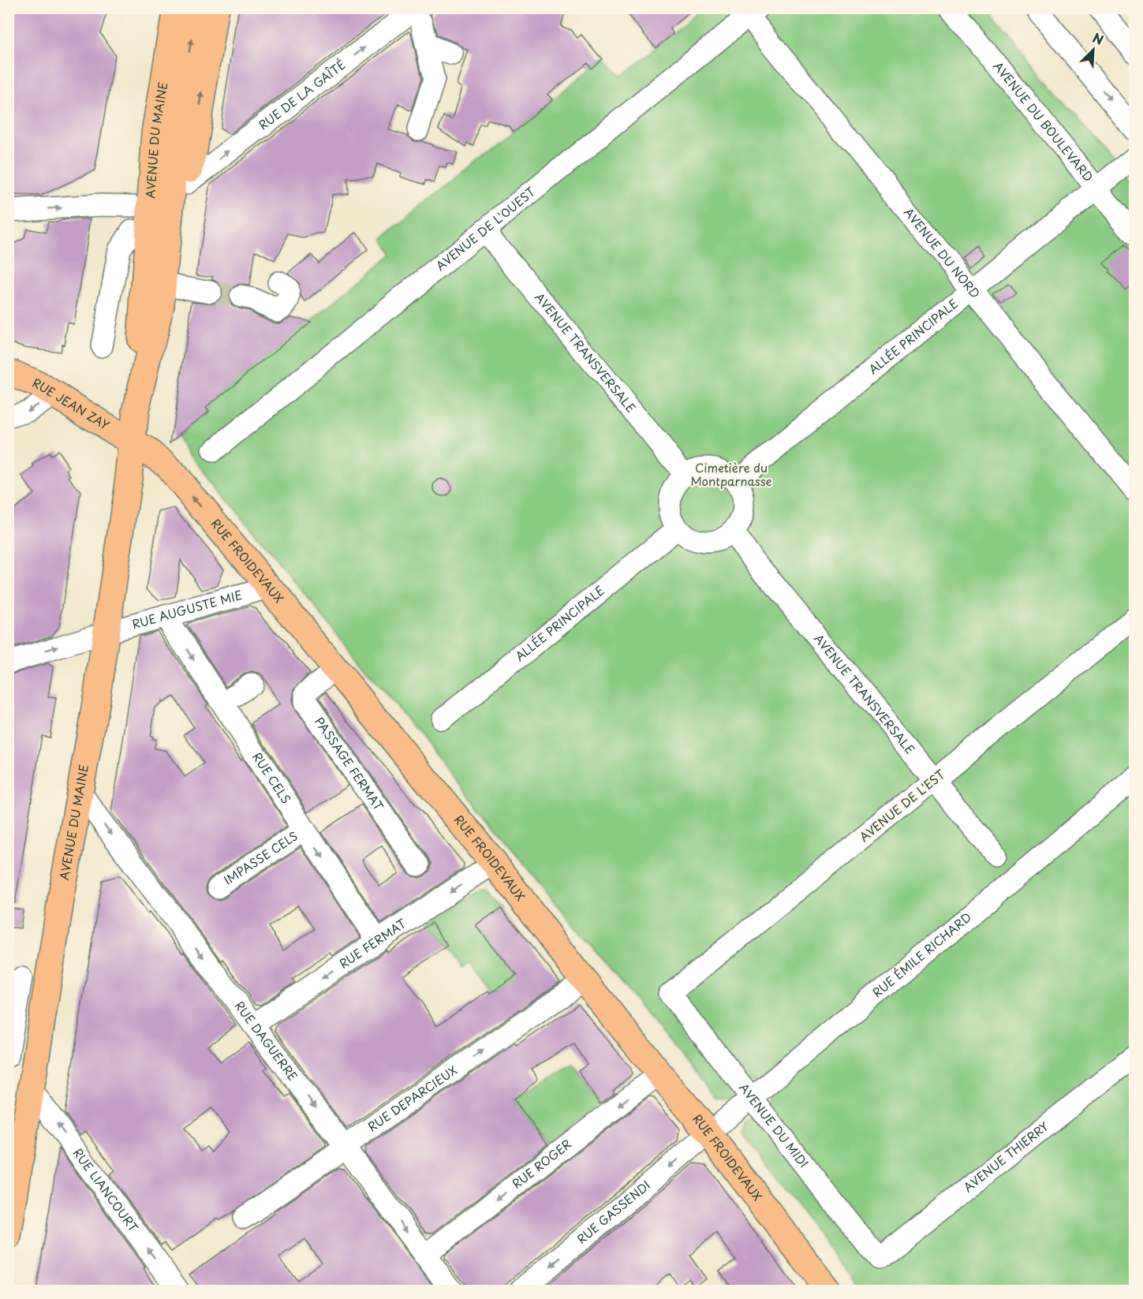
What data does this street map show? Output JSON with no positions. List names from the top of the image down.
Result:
{
  "streets": {
    "main road": ["AVENUE DU MAINE", "RUE JEAN ZAY", "RUE FROIDEVAUX"],
    "street": [
      "RUE DE LA GAÎTÉ",
      "AVENUE DU BOULEVARD",
      "AVENUE DE L'OUEST",
      "AVENUE DU NORD",
      "ALLÉE PRINCIPALE",
      "AVENUE TRANSVERSALE",
      "RUE AUGUSTE MIE",
      "PASSAGE FERMAT",
      "RUE CELS",
      "AVENUE DE L'EST",
      "IMPASSE CELS",
      "RUE FERMAT",
      "RUE ÉMILE RICHARD",
      "RUE DAGUERRE",
      "RUE DEPARCIEUX",
      "AVENUE DU MIDI",
      "AVENUE THIERRY",
      "RUE ROGER",
      "RUE LIANCOURT",
      "RUE GASSENDI"
    ]
  },
  "crossings": [
    ["RUE DE LA GAÎTÉ", "AVENUE DU MAINE"],
    ["AVENUE DU BOULEVARD", "ALLÉE PRINCIPALE"],
    ["AVENUE DU MAINE", "RUE JEAN ZAY"],
    ["AVENUE DU MAINE", "RUE FROIDEVAUX"],
    ["AVENUE DU MAINE", "RUE AUGUSTE MIE"],
    ["AVENUE DU MAINE", "RUE DAGUERRE"],
    ["AVENUE DU MAINE", "RUE LIANCOURT"],
    ["AVENUE DE L'OUEST", "AVENUE DU NORD"],
    ["AVENUE DE L'OUEST", "AVENUE TRANSVERSALE"],
    ["AVENUE DU NORD", "ALLÉE PRINCIPALE"],
    ["ALLÉE PRINCIPALE", "AVENUE TRANSVERSALE"],
    ["AVENUE TRANSVERSALE", "AVENUE DE L'EST"],
    ["RUE JEAN ZAY", "RUE FROIDEVAUX"],
    ["RUE FROIDEVAUX", "RUE AUGUSTE MIE"],
    ["RUE FROIDEVAUX", "PASSAGE FERMAT"],
    ["RUE FROIDEVAUX", "RUE FERMAT"],
    ["RUE FROIDEVAUX", "RUE ÉMILE RICHARD"],
    ["RUE FROIDEVAUX", "RUE DEPARCIEUX"],
    ["RUE FROIDEVAUX", "RUE ROGER"],
    ["RUE FROIDEVAUX", "RUE GASSENDI"],
    ["RUE AUGUSTE MIE", "RUE CELS"],
    ["RUE CELS", "IMPASSE CELS"],
    ["RUE CELS", "RUE FERMAT"],
    ["AVENUE DE L'EST", "AVENUE DU MIDI"],
    ["RUE FERMAT", "RUE DAGUERRE"],
    ["RUE ÉMILE RICHARD", "AVENUE DU MIDI"],
    ["RUE ÉMILE RICHARD", "RUE GASSENDI"],
    ["RUE DAGUERRE", "RUE DEPARCIEUX"],
    ["RUE DAGUERRE", "RUE ROGER"],
    ["AVENUE DU MIDI", "AVENUE THIERRY"]
  ],
  "one_way": [
    "RUE DE LA GAÎTÉ",
    "RUE AUGUSTE MIE",
    "RUE CELS",
    "RUE FERMAT",
    "RUE DAGUERRE",
    "RUE DEPARCIEUX",
    "RUE ROGER",
    "RUE LIANCOURT",
    "RUE GASSENDI"
  ],
  "parks": ["Cimetière du Montparnasse"],
  "north": "top right"
}
